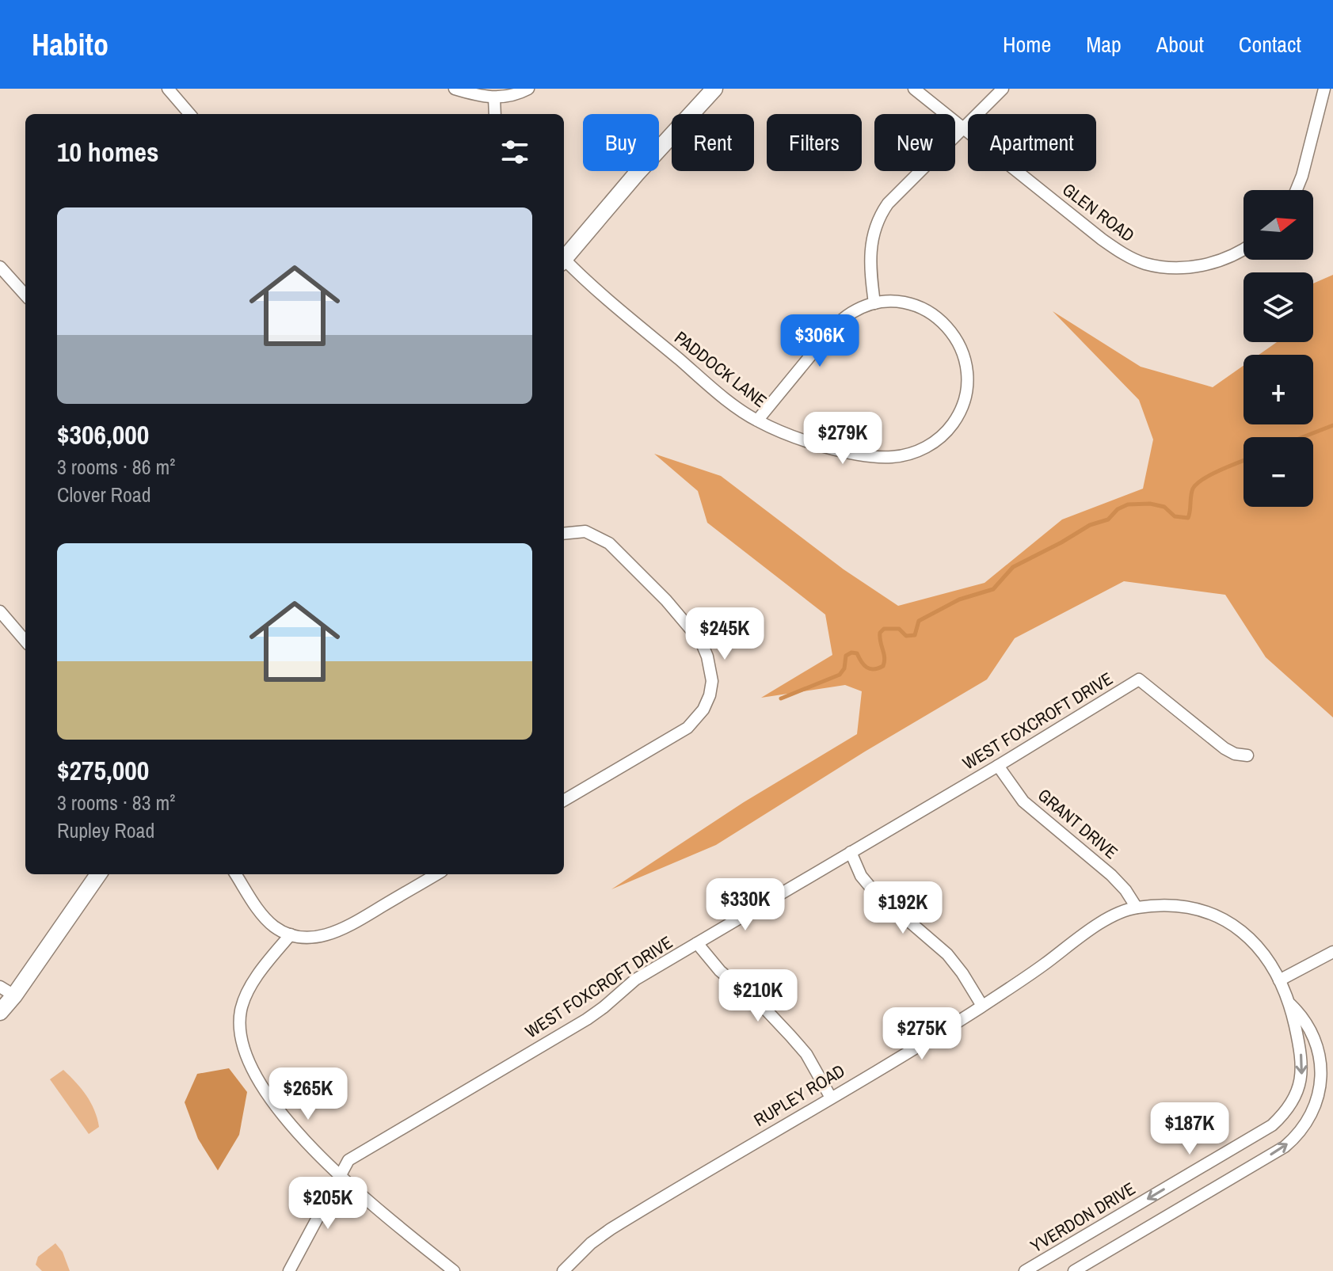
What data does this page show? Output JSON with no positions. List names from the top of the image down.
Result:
{
  "streets": {
    "street": [
      "GLEN ROAD",
      "PADDOCK LANE",
      "WEST FOXCROFT DRIVE",
      "GRANT DRIVE",
      "RUPLEY ROAD",
      "YVERDON DRIVE"
    ]
  },
  "crossings": [
    ["WEST FOXCROFT DRIVE", "GRANT DRIVE"],
    ["GRANT DRIVE", "RUPLEY ROAD"],
    ["RUPLEY ROAD", "YVERDON DRIVE"]
  ],
  "north": "right",
  "page": {
    "header": "Habito",
    "nav": [
      "Home",
      "Map",
      "About",
      "Contact"
    ],
    "chip": [
      "Buy",
      "Rent",
      "Filters",
      "New",
      "Apartment"
    ],
    "heading": "10 homes",
    "map_buttons": ["+", "−"],
    "list": [
      {
        "name": "$306,000",
        "note": "3 rooms · 86 m² · Clover Road"
      },
      {
        "name": "$275,000",
        "note": "3 rooms · 83 m² · Rupley Road"
      }
    ],
    "price": [
      "$306K",
      "$279K",
      "$245K",
      "$330K",
      "$192K",
      "$210K",
      "$275K",
      "$265K",
      "$187K",
      "$205K"
    ]
  }
}
